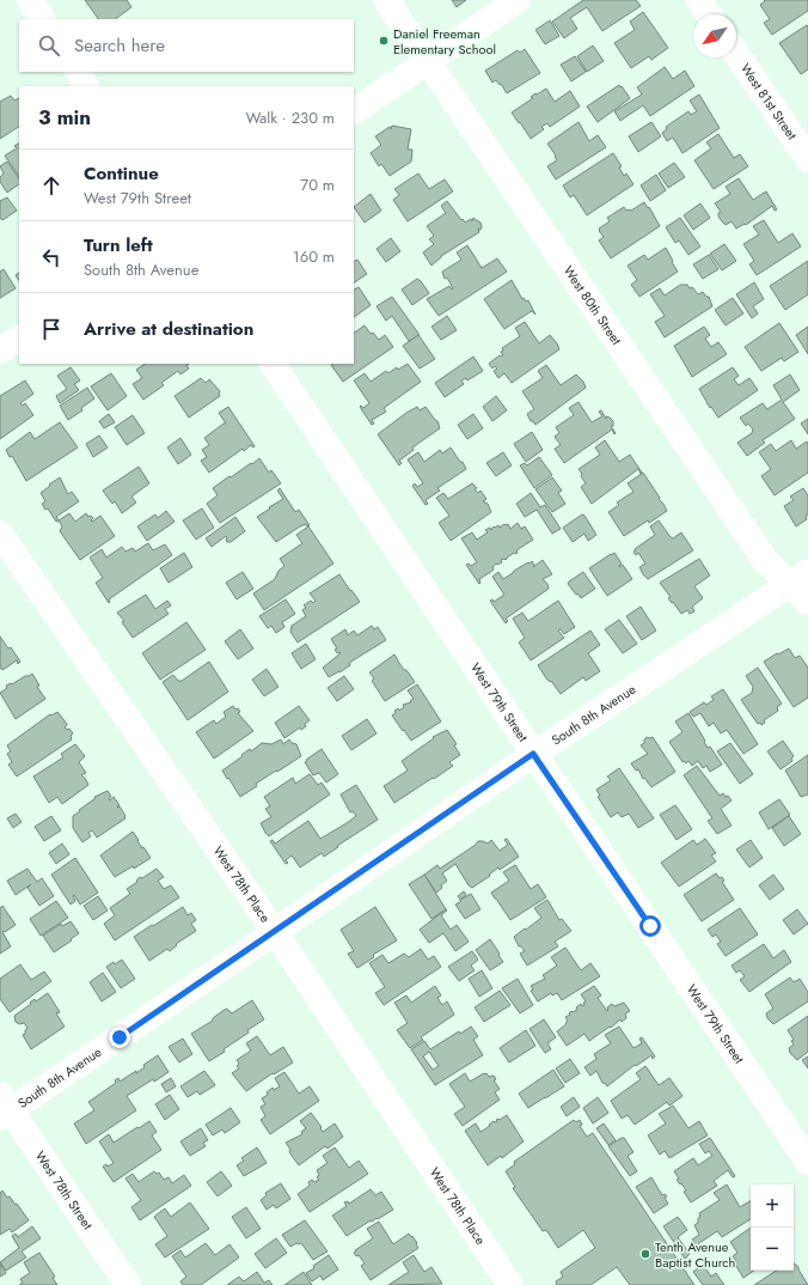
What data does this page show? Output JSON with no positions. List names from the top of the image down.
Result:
{
  "streets": {
    "street": [
      "West 81st Street",
      "West 80th Street",
      "West 79th Street",
      "South 8th Avenue",
      "West 78th Place",
      "West 78th Street"
    ]
  },
  "crossings": [
    ["West 80th Street", "South 8th Avenue"],
    ["West 79th Street", "South 8th Avenue"],
    ["South 8th Avenue", "West 78th Place"],
    ["South 8th Avenue", "West 78th Street"]
  ],
  "places": ["Daniel Freeman Elementary School", "Tenth Avenue Baptist Church"],
  "north": "bottom left",
  "page": {
    "search": "Search here",
    "heading": ["3 min", "Walk · 230 m"],
    "list": [
      ["Continue", "West 79th Street", "70 m"],
      ["Turn left", "South 8th Avenue", "160 m"],
      "Arrive at destination"
    ],
    "map_buttons": ["+", "−"]
  }
}
